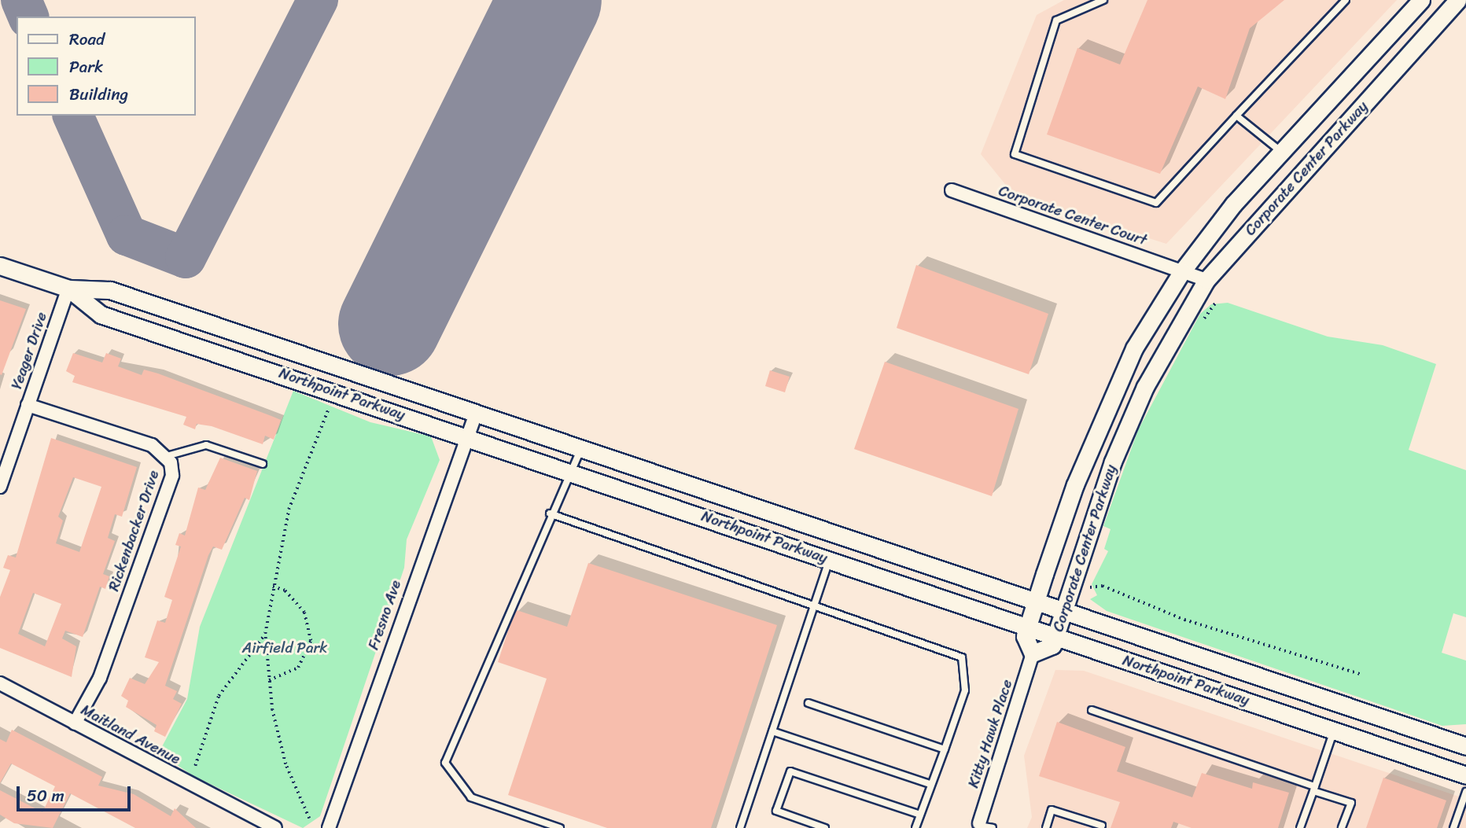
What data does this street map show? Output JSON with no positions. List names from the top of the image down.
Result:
{
  "streets": {
    "street": [
      "Corporate Center Parkway",
      "Corporate Center Court",
      "Yeager Drive",
      "Northpoint Parkway",
      "Rickenbacker Drive",
      "Fresno Ave",
      "Kitty Hawk Place",
      "Maitland Avenue"
    ]
  },
  "crossings": [
    ["Corporate Center Parkway", "Corporate Center Court"],
    ["Corporate Center Parkway", "Northpoint Parkway"],
    ["Corporate Center Parkway", "Kitty Hawk Place"],
    ["Yeager Drive", "Northpoint Parkway"],
    ["Yeager Drive", "Rickenbacker Drive"],
    ["Northpoint Parkway", "Fresno Ave"],
    ["Rickenbacker Drive", "Maitland Avenue"]
  ],
  "parks": ["Airfield Park"],
  "legend": ["Road", "Park", "Building"],
  "scale_bar": "50 m"
}
